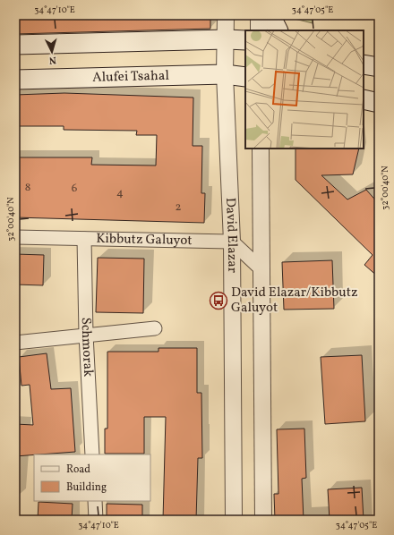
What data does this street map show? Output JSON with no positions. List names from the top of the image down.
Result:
{
  "streets": {
    "main road": ["Alufei Tsahal"],
    "street": ["David Elazar", "Kibbutz Galuyot", "Schmorak"]
  },
  "crossings": [
    ["Alufei Tsahal", "David Elazar"],
    ["David Elazar", "Kibbutz Galuyot"],
    ["Kibbutz Galuyot", "Schmorak"]
  ],
  "places": {
    "bus stop": ["David Elazar/Kibbutz Galuyot"]
  },
  "house_numbers": [
    "8",
    "6",
    "4",
    "2"
  ],
  "legend": ["Road", "Building"],
  "north": "bottom",
  "coordinates": ["34°47'10\"E", "34°47'05\"E", "32°00'40\"N"]
}
